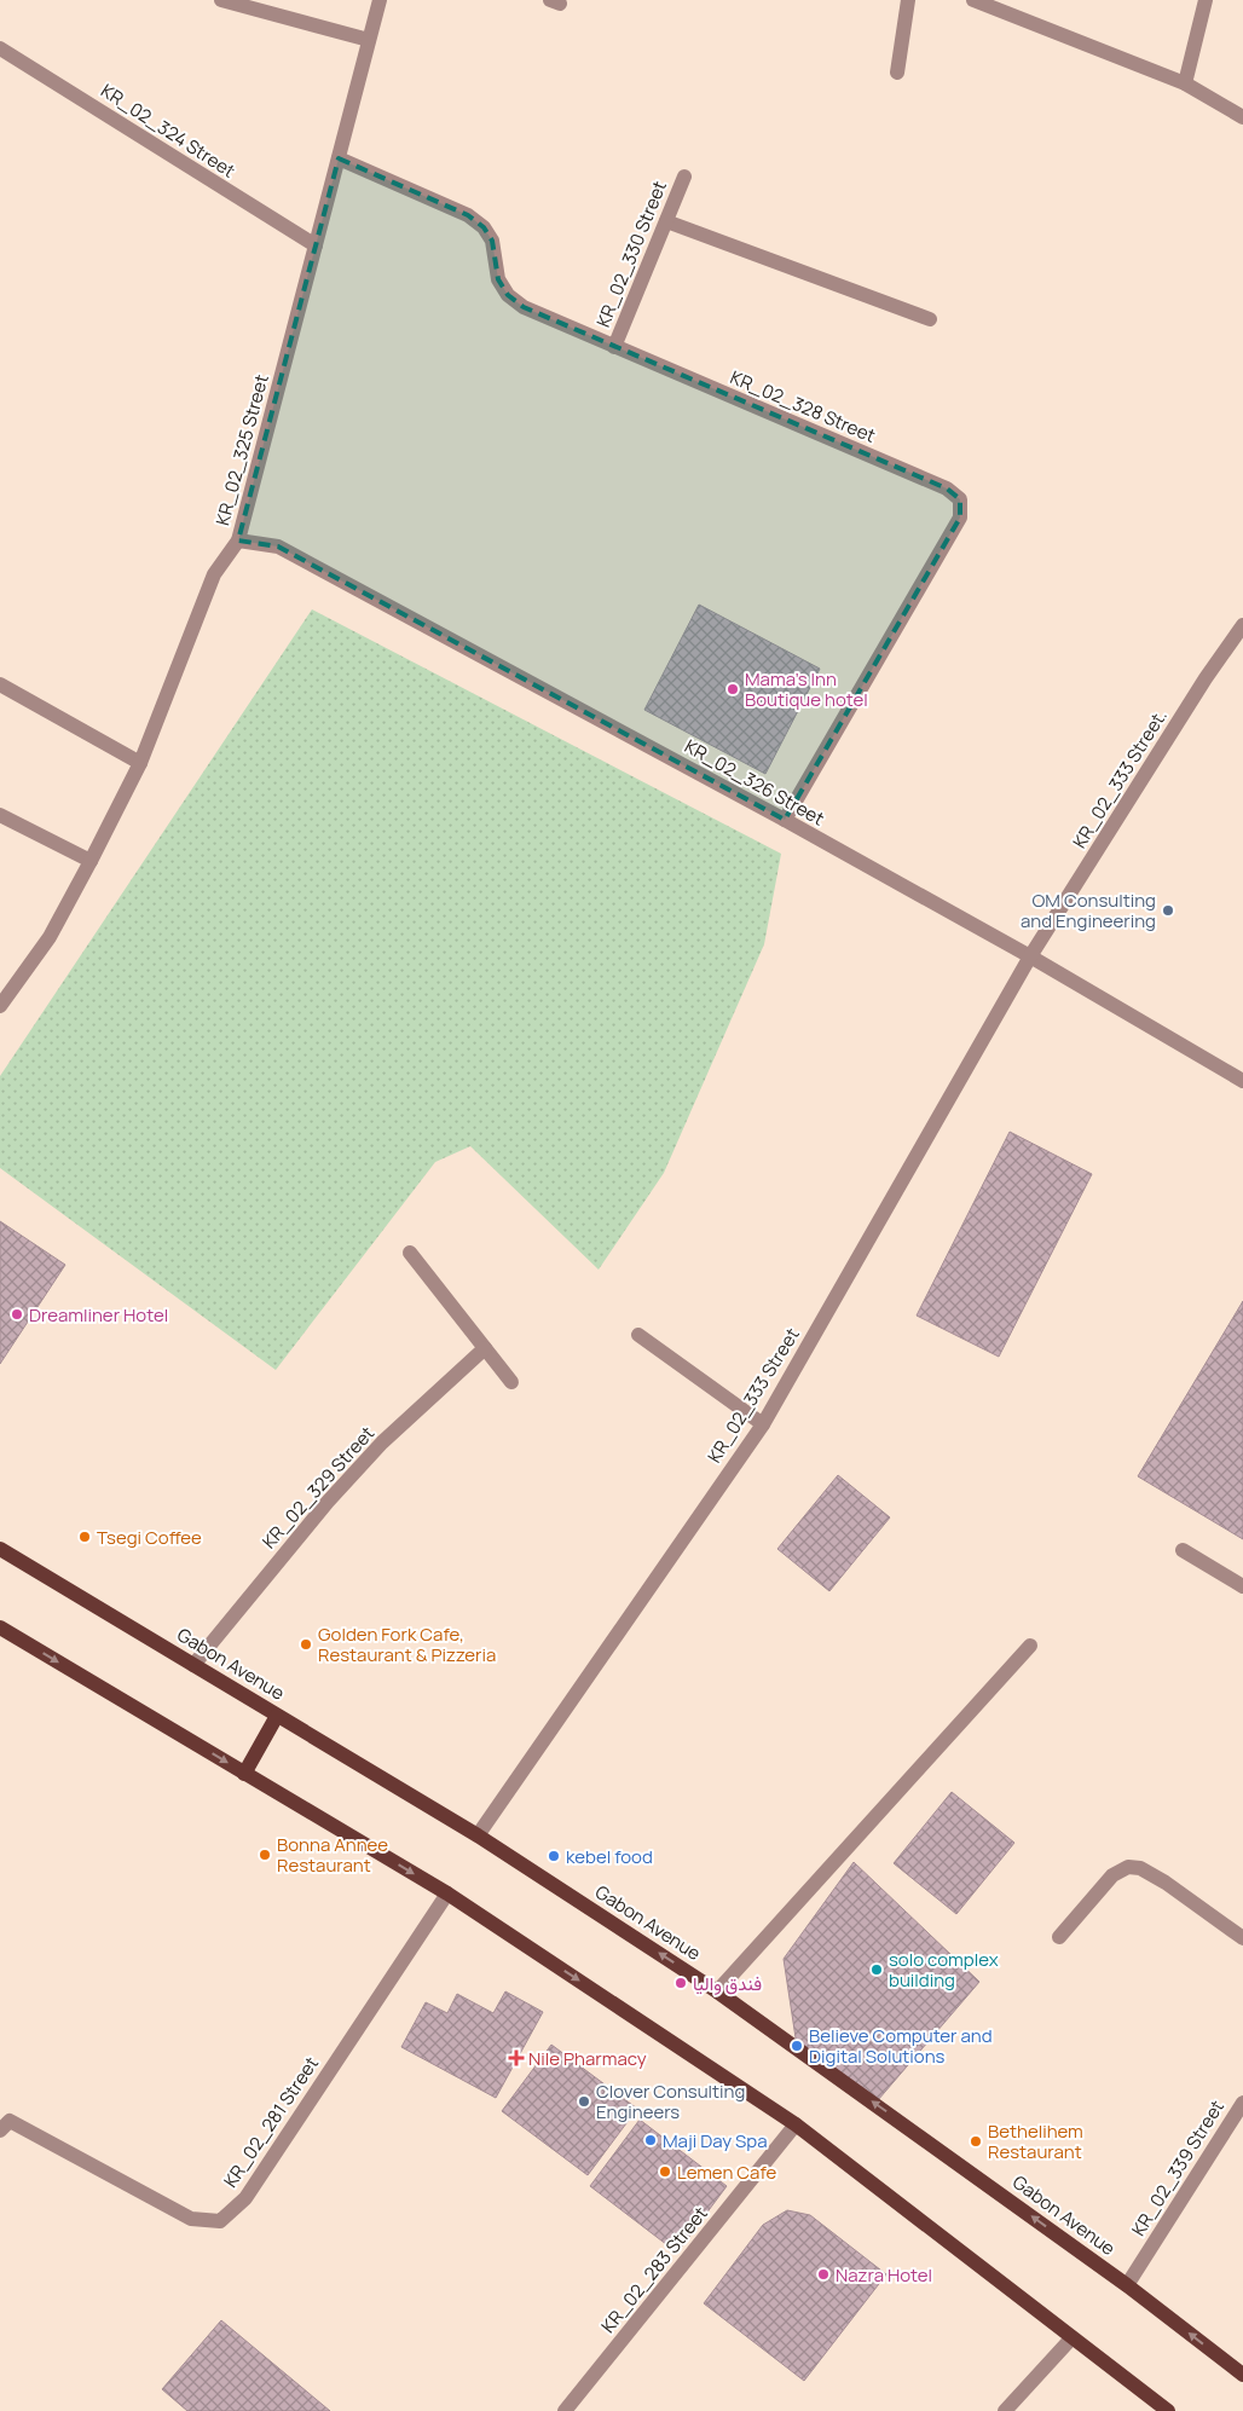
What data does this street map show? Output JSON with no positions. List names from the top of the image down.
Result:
{
  "streets": {
    "main road": ["Gabon Avenue"],
    "street": [
      "KR_02_324 Street",
      "KR_02_330 Street",
      "KR_02_328 Street",
      "KR_02_325 Street",
      "KR_02_333 Street.",
      "KR_02_326 Street",
      "KR_02_333 Street",
      "KR_02_329 Street",
      "KR_02_281 Street",
      "KR_02_339 Street",
      "KR_02_283 Street"
    ]
  },
  "crossings": [
    ["KR_02_324 Street", "KR_02_325 Street"],
    ["KR_02_330 Street", "KR_02_328 Street"],
    ["KR_02_328 Street", "KR_02_325 Street"],
    ["KR_02_328 Street", "KR_02_326 Street"],
    ["KR_02_325 Street", "KR_02_326 Street"],
    ["KR_02_333 Street.", "KR_02_326 Street"],
    ["KR_02_333 Street.", "KR_02_333 Street"],
    ["KR_02_326 Street", "KR_02_333 Street"],
    ["KR_02_333 Street", "Gabon Avenue"],
    ["KR_02_329 Street", "Gabon Avenue"],
    ["Gabon Avenue", "KR_02_339 Street"]
  ],
  "places": {
    "other": [
      "Mama's Inn Boutique hotel",
      "OM Consulting and Engineering",
      "Dreamliner Hotel",
      "Tsegi Coffee",
      "Golden Fork Cafe, Restaurant & Pizzeria",
      "Bonna Annee Restaurant",
      "kebel food",
      "solo complex building",
      "فندق واليا",
      "Believe Computer and Digital Solutions",
      "Clover Consulting Engineers",
      "Maji Day Spa",
      "Bethelihem Restaurant",
      "Lemen Cafe",
      "Nazra Hotel"
    ],
    "health": ["Nile Pharmacy"]
  }
}
